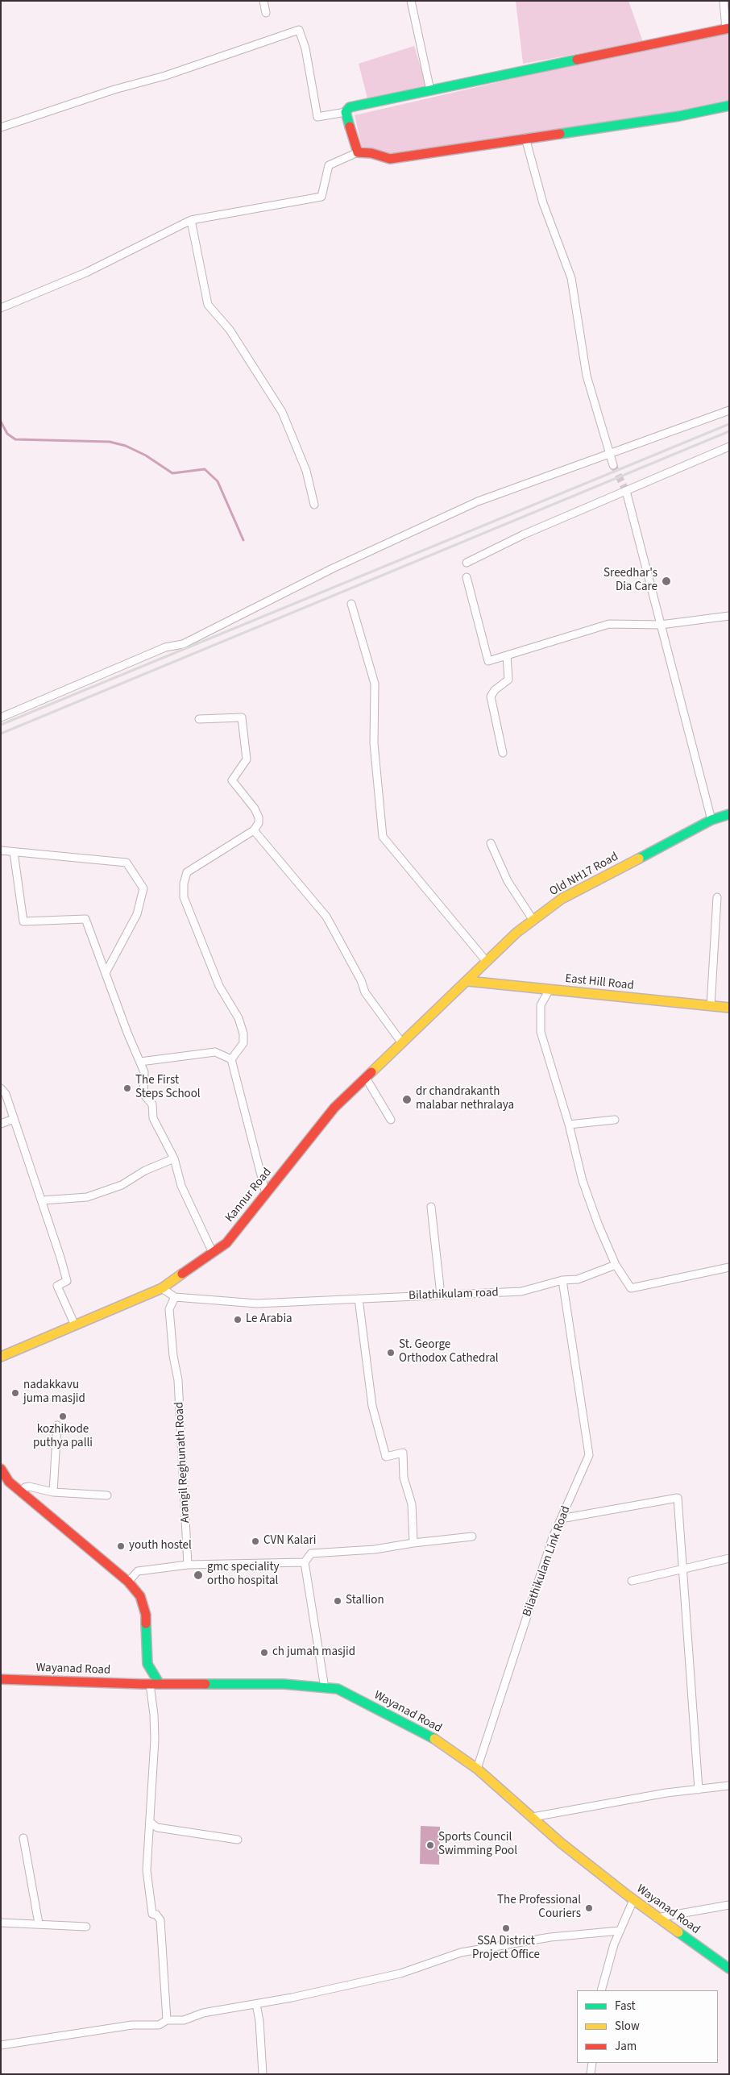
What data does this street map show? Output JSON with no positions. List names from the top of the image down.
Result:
{
  "streets": {
    "main road": [
      "Old NH17 Road",
      "East Hill Road",
      "Kannur Road",
      "Wayanad Road"
    ],
    "street": ["Bilathikulam road", "Arangil Reghunath Road", "Bilathikulam Link Road"]
  },
  "crossings": [
    ["Old NH17 Road", "East Hill Road"],
    ["Old NH17 Road", "Kannur Road"],
    ["East Hill Road", "Kannur Road"],
    ["Bilathikulam road", "Arangil Reghunath Road"],
    ["Bilathikulam road", "Bilathikulam Link Road"],
    ["Bilathikulam Link Road", "Wayanad Road"]
  ],
  "places": [
    "Sreedhar's Dia Care",
    "The First Steps School",
    "dr chandrakanth malabar nethralaya",
    "Le Arabia",
    "St. George Orthodox Cathedral",
    "nadakkavu juma masjid",
    "kozhikode puthya palli",
    "CVN Kalari",
    "youth hostel",
    "gmc speciality ortho hospital",
    "Stallion",
    "ch jumah masjid",
    "Sports Council Swimming Pool",
    "The Professional Couriers",
    "SSA District Project Office"
  ],
  "legend": ["Fast", "Slow", "Jam"]
}
